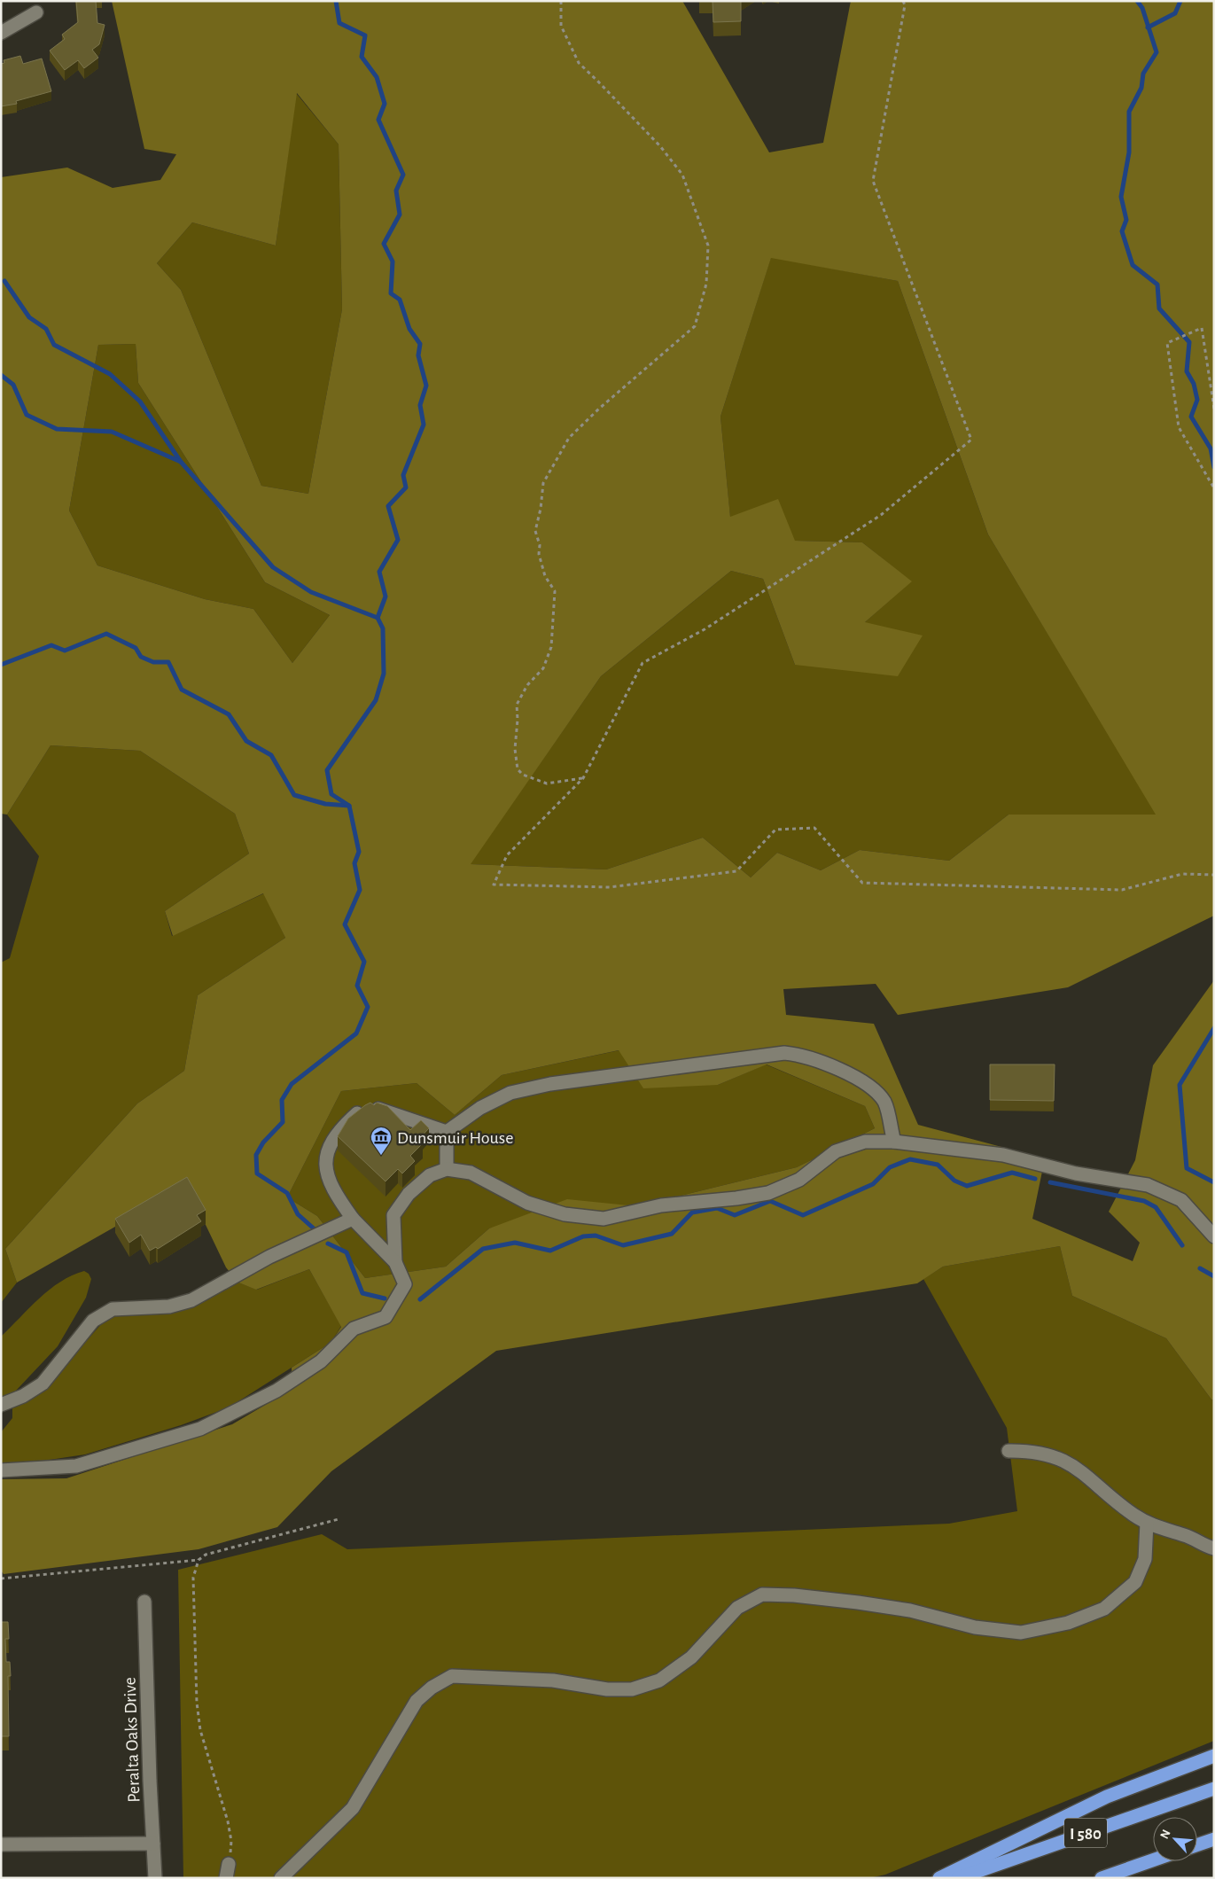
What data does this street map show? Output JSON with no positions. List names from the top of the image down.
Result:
{
  "streets": {
    "highway": ["I 580"],
    "street": ["Peralta Oaks Drive"]
  },
  "places": {
    "museum": ["Dunsmuir House"]
  },
  "north": "top left"
}
